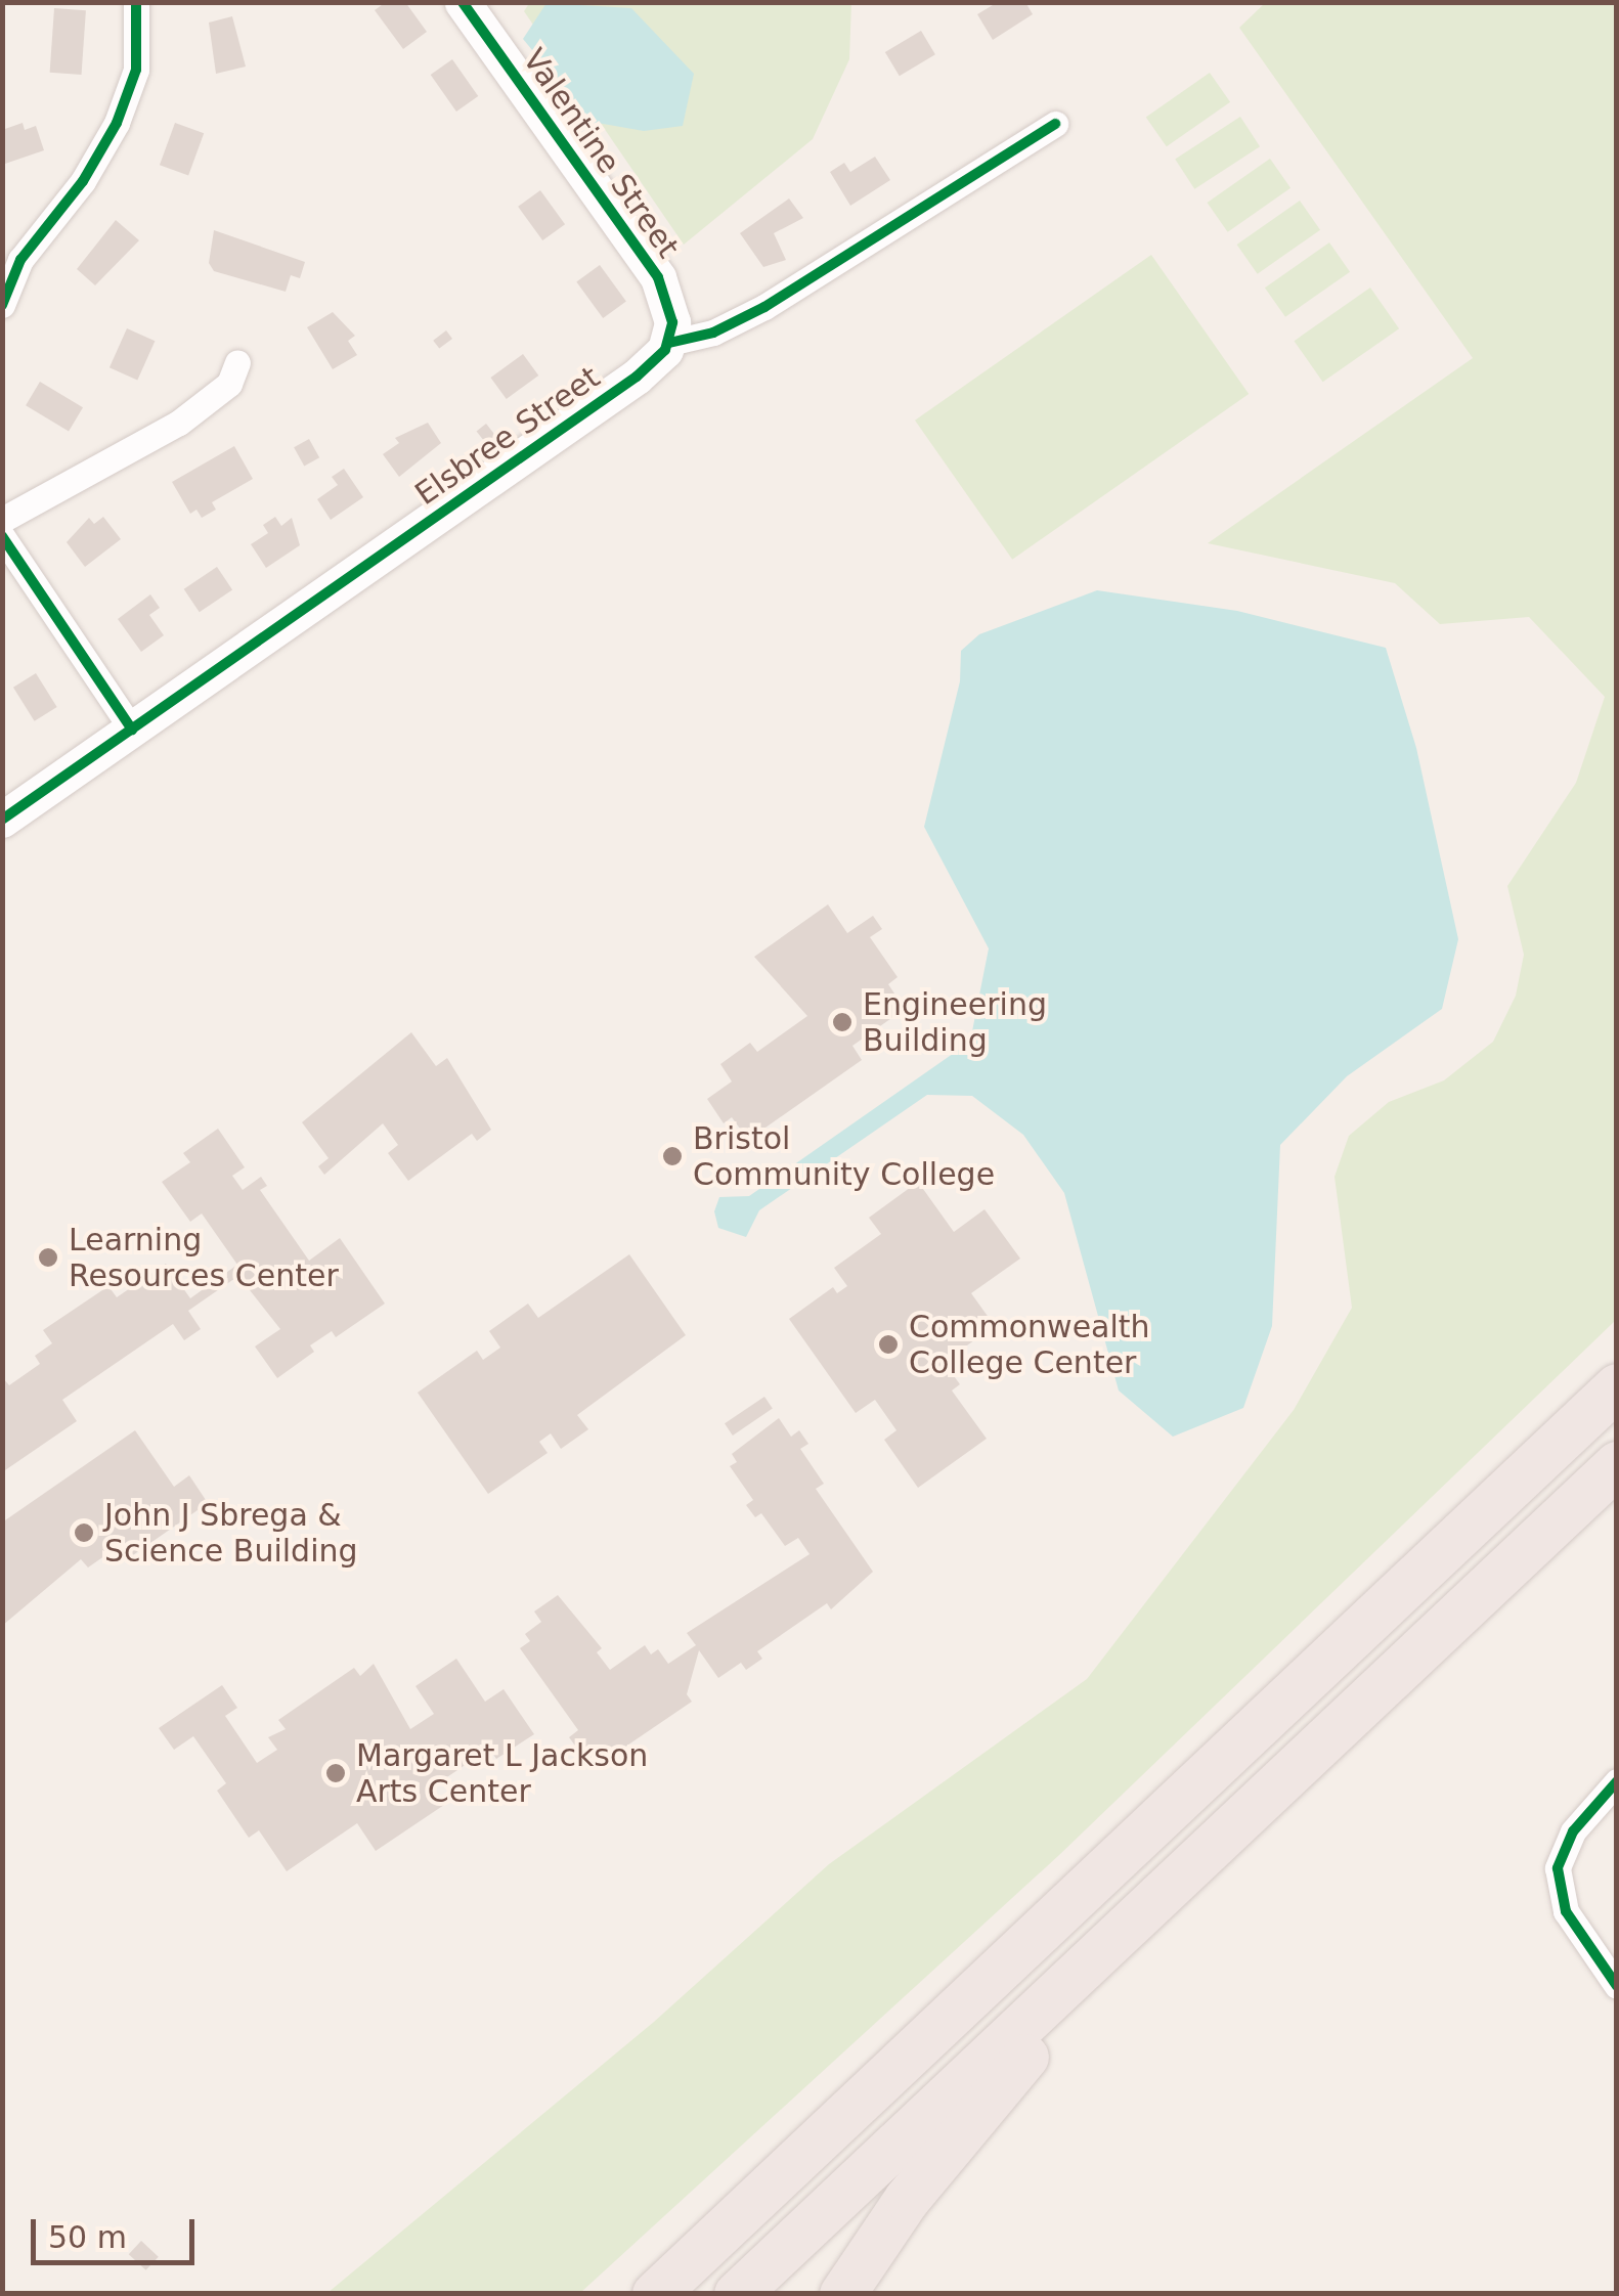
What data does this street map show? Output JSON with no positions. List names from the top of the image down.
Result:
{
  "streets": {
    "street": ["Valentine Street", "Elsbree Street"]
  },
  "crossings": [
    ["Valentine Street", "Elsbree Street"]
  ],
  "places": [
    "Engineering Building",
    "Bristol Community College",
    "Learning Resources Center",
    "Commonwealth College Center",
    "John J Sbrega & Science Building",
    "Margaret L Jackson Arts Center"
  ],
  "scale_bar": "50 m"
}
